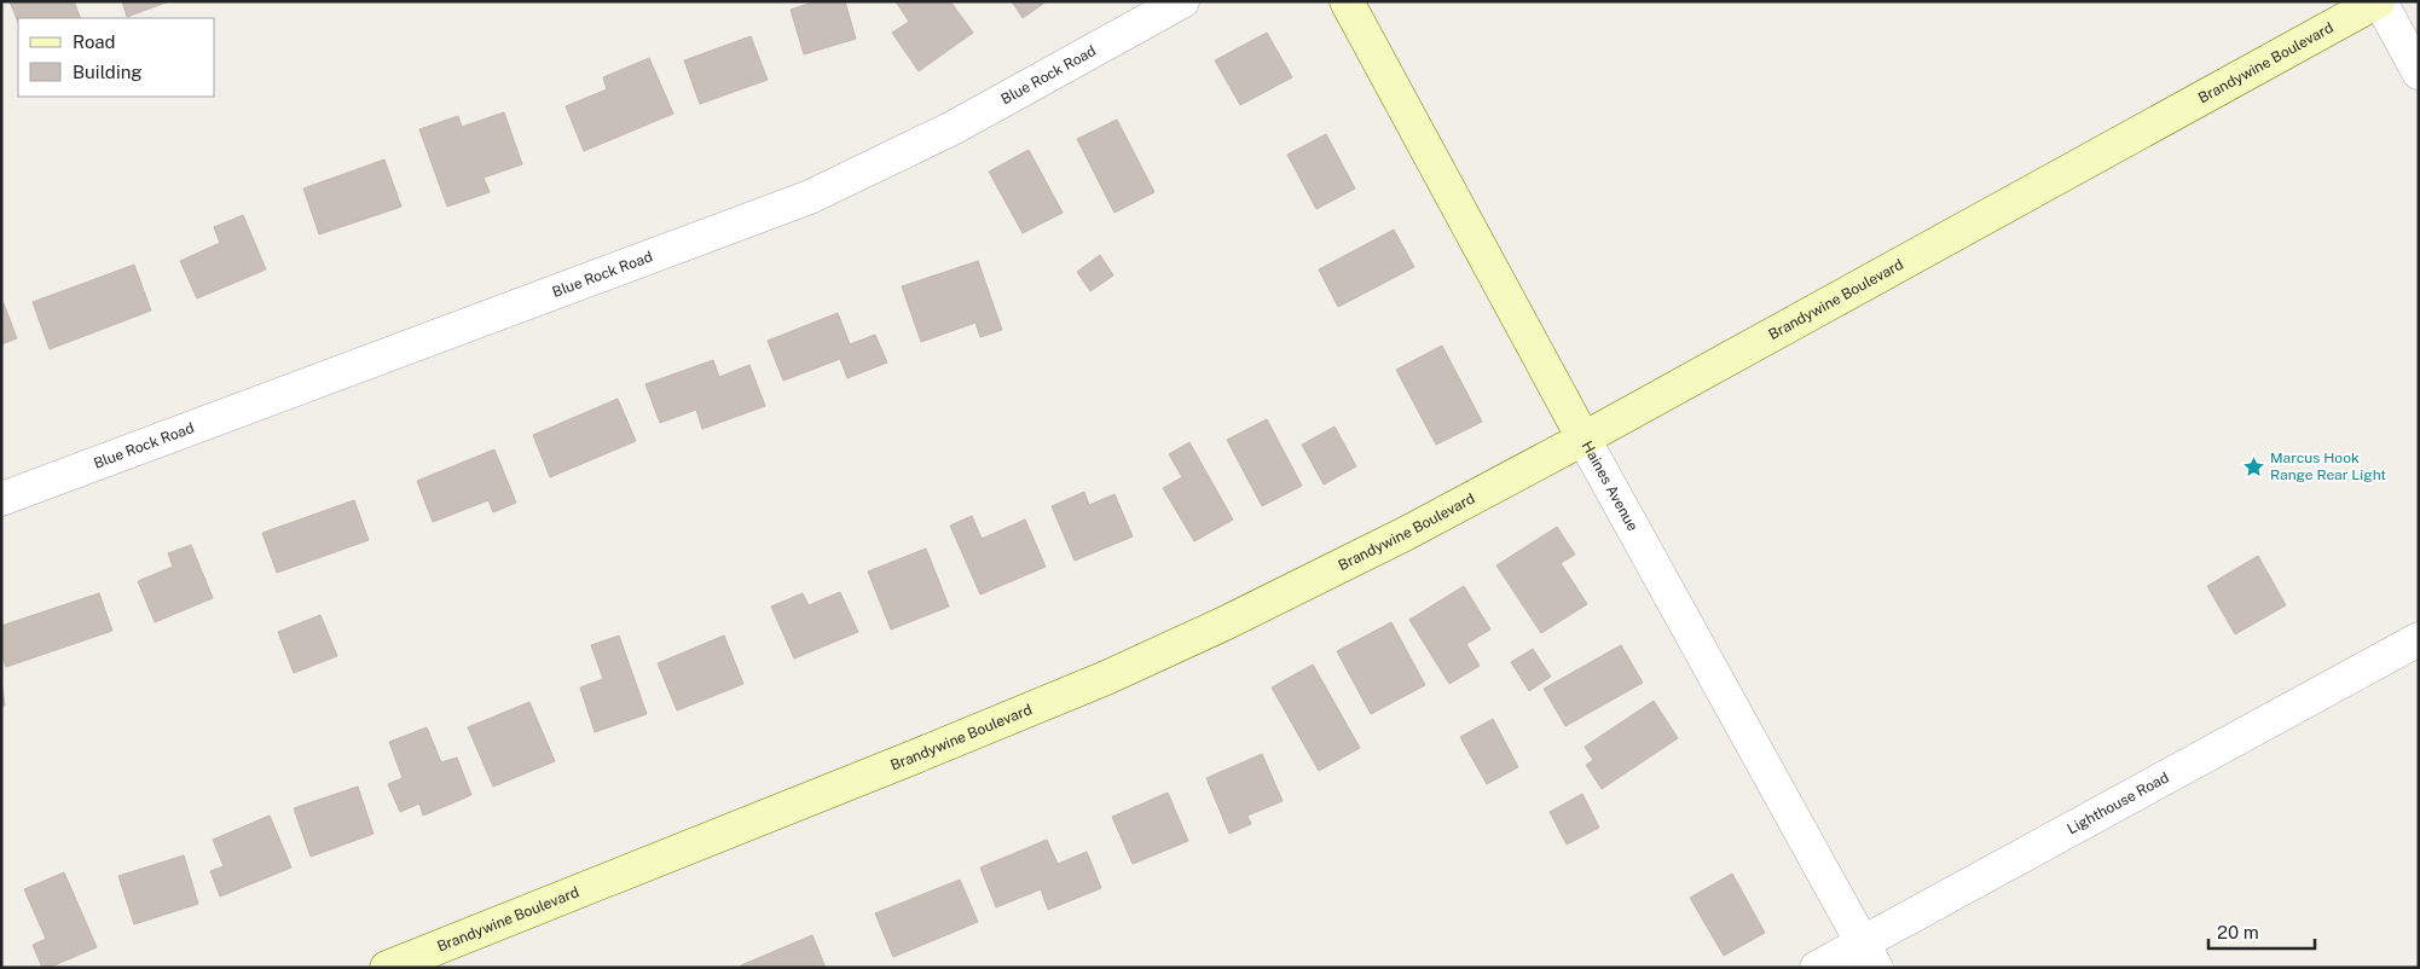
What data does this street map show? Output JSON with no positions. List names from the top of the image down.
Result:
{
  "streets": {
    "street": [
      "Brandywine Boulevard",
      "Blue Rock Road",
      "Haines Avenue",
      "Lighthouse Road"
    ]
  },
  "crossings": [
    ["Brandywine Boulevard", "Haines Avenue"],
    ["Haines Avenue", "Lighthouse Road"]
  ],
  "places": {
    "place": ["Marcus Hook Range Rear Light"]
  },
  "legend": ["Road", "Building"],
  "scale_bar": "20 m"
}
